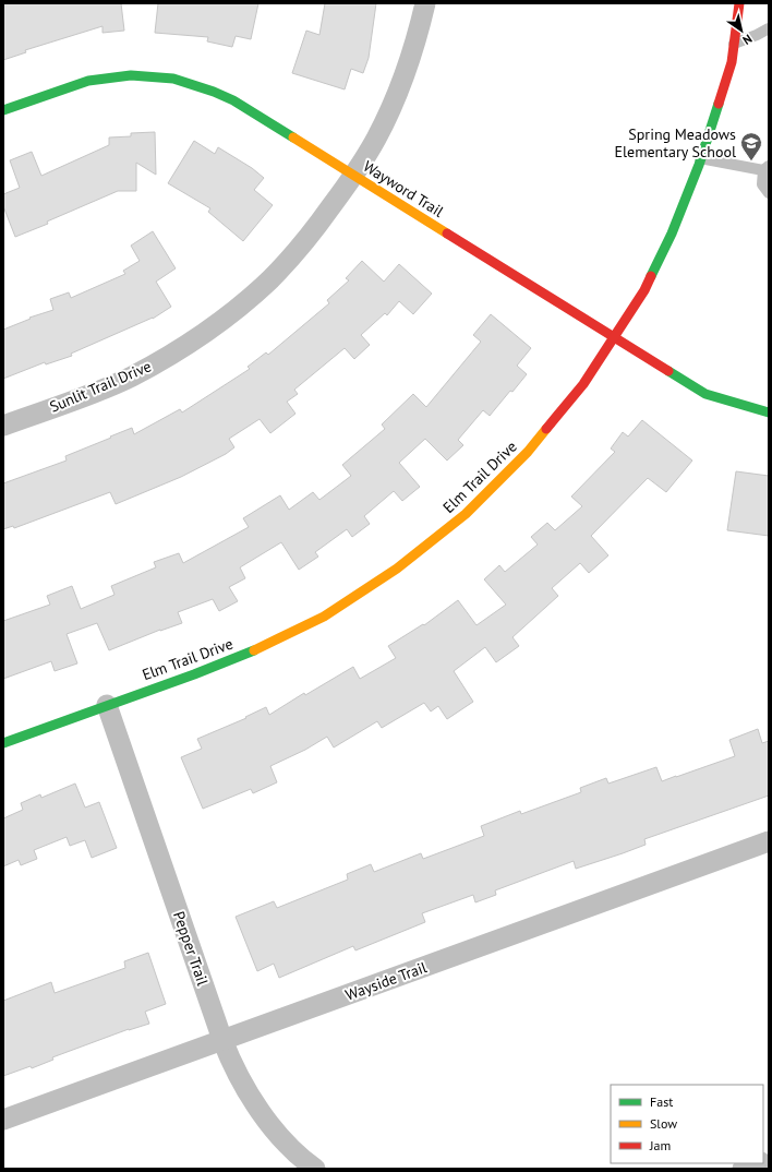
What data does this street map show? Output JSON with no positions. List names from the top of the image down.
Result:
{
  "streets": {
    "street": [
      "Wayword Trail",
      "Sunlit Trail Drive",
      "Elm Trail Drive",
      "Pepper Trail",
      "Wayside Trail"
    ]
  },
  "crossings": [
    ["Wayword Trail", "Sunlit Trail Drive"],
    ["Wayword Trail", "Elm Trail Drive"],
    ["Elm Trail Drive", "Pepper Trail"],
    ["Pepper Trail", "Wayside Trail"]
  ],
  "places": {
    "school or university": ["Spring Meadows Elementary School"]
  },
  "legend": ["Fast", "Slow", "Jam"],
  "north": "bottom right"
}
